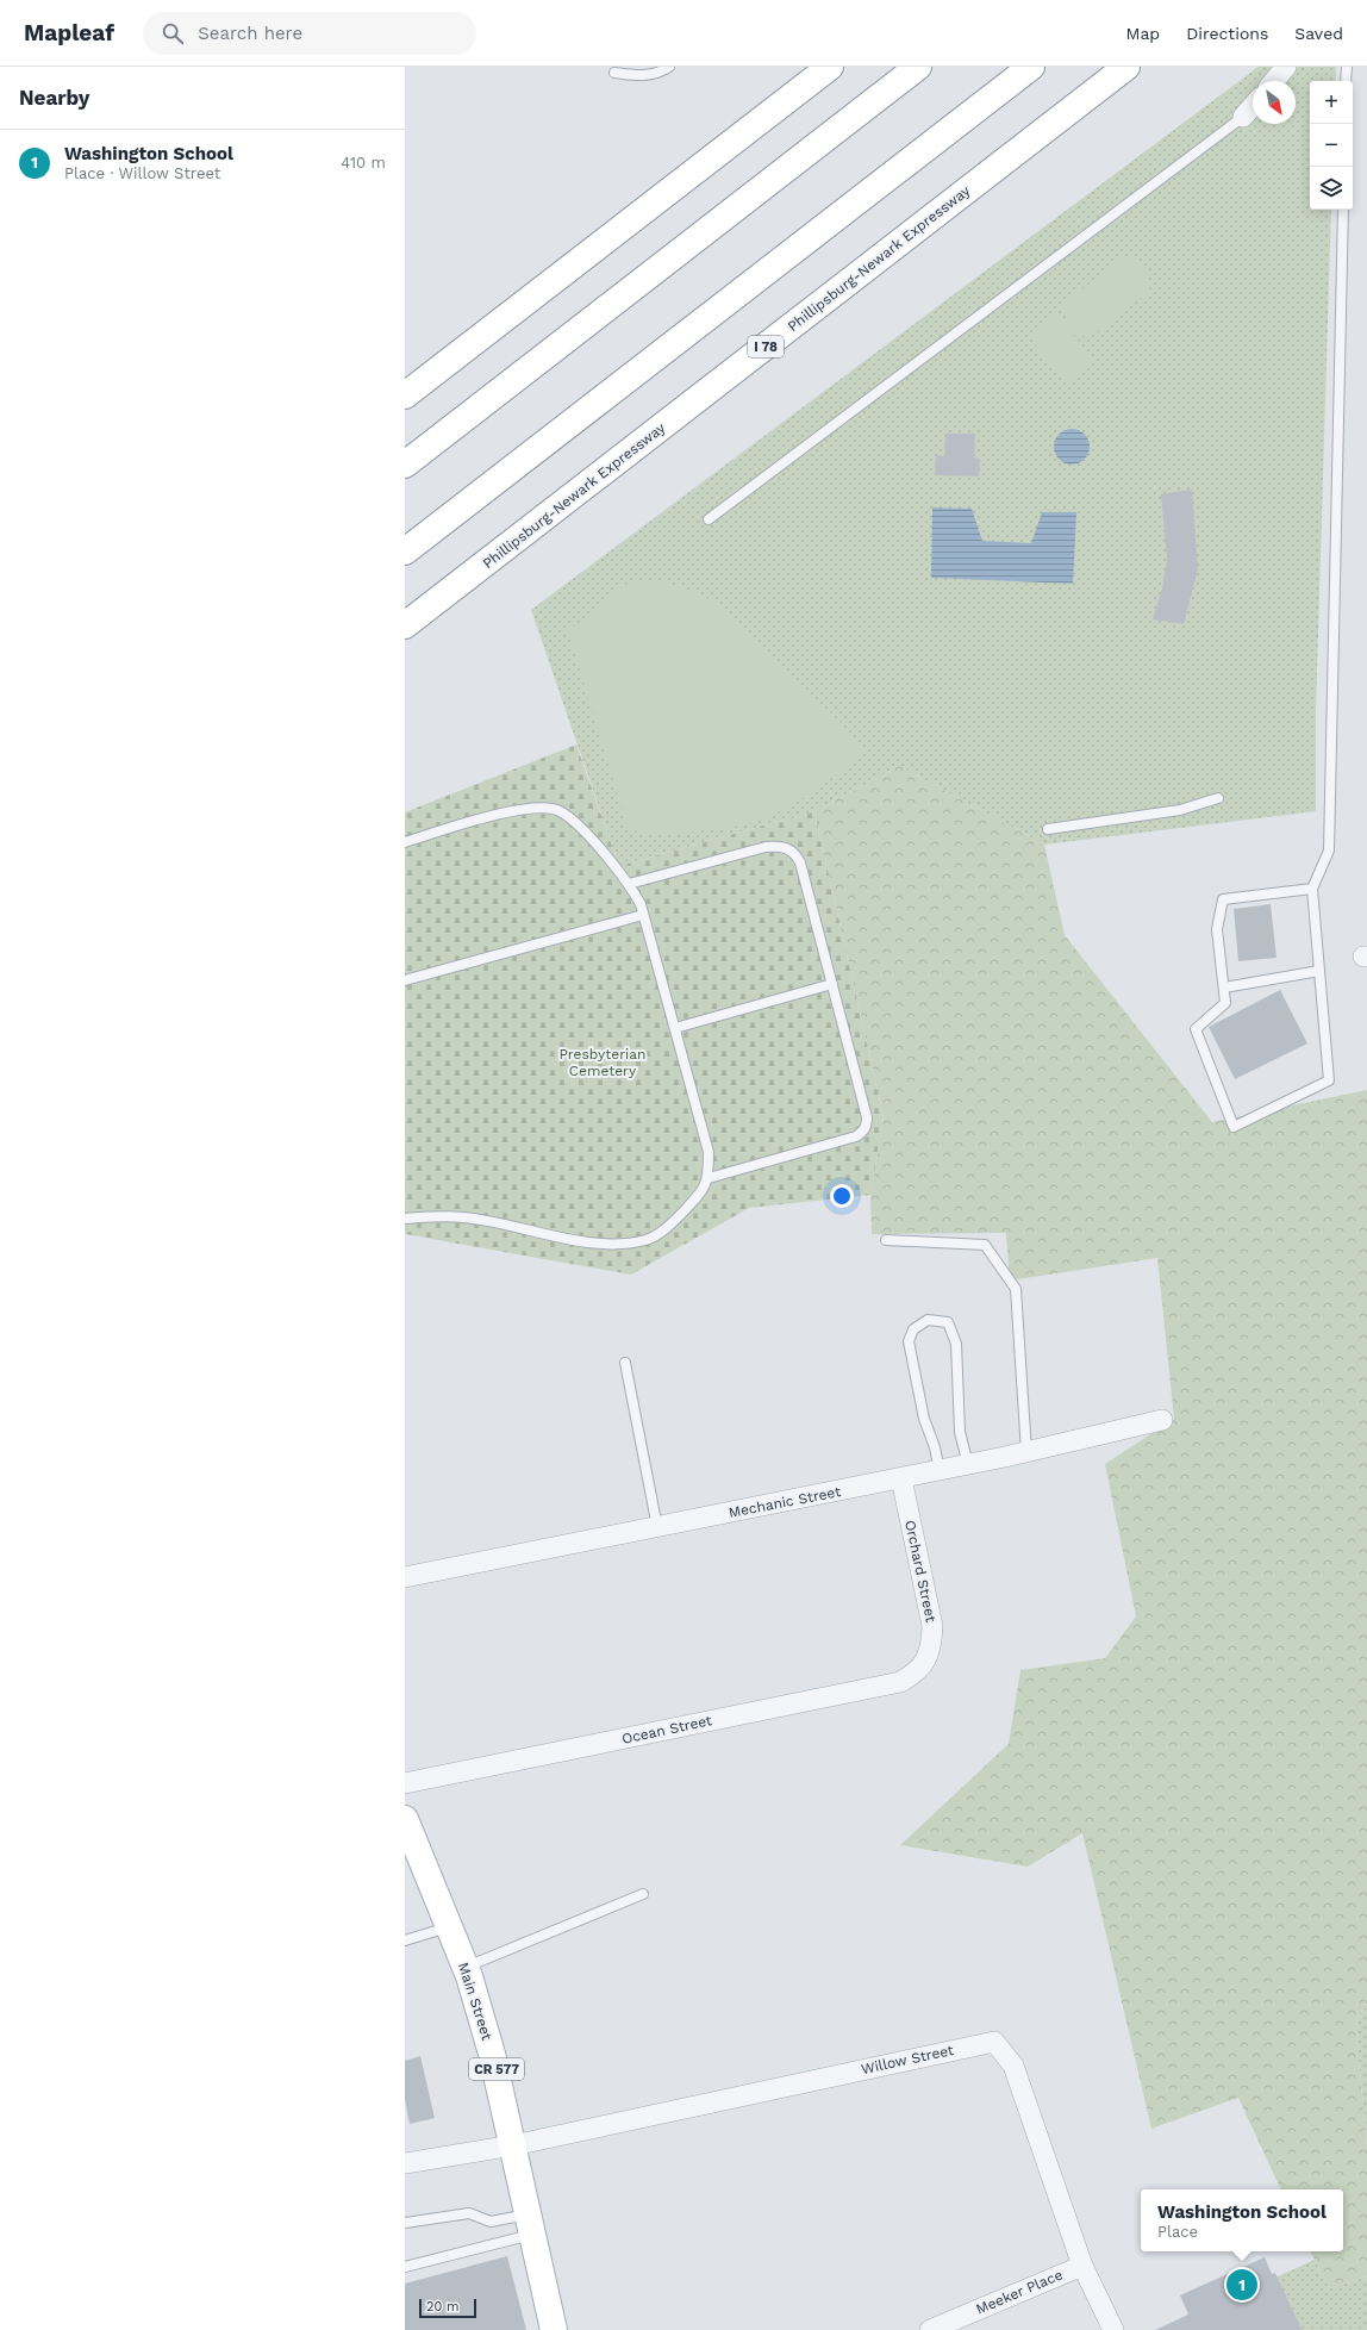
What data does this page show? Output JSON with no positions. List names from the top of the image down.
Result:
{
  "streets": {
    "main road": [
      "Phillipsburg-Newark Expressway",
      "I 78",
      "Main Street",
      "CR 577"
    ],
    "street": [
      "Mechanic Street",
      "Orchard Street",
      "Ocean Street",
      "Willow Street",
      "Meeker Place"
    ]
  },
  "crossings": [
    ["Mechanic Street", "Orchard Street"],
    ["Orchard Street", "Ocean Street"],
    ["Main Street", "Willow Street"],
    ["Willow Street", "Meeker Place"]
  ],
  "parks": ["Presbyterian Cemetery"],
  "scale_bar": "20 m",
  "north": "bottom right",
  "page": {
    "header": "Mapleaf",
    "search": "Search here",
    "nav": ["Map", "Directions", "Saved"],
    "heading": "Nearby",
    "map_buttons": ["+", "−"],
    "list": [
      {
        "mark": "1",
        "name": "Washington School",
        "note": "Place · Willow Street",
        "value": "410 m"
      }
    ],
    "popup": ["Washington School", "Place"],
    "pins": "1",
    "scale": "20 m"
  }
}
